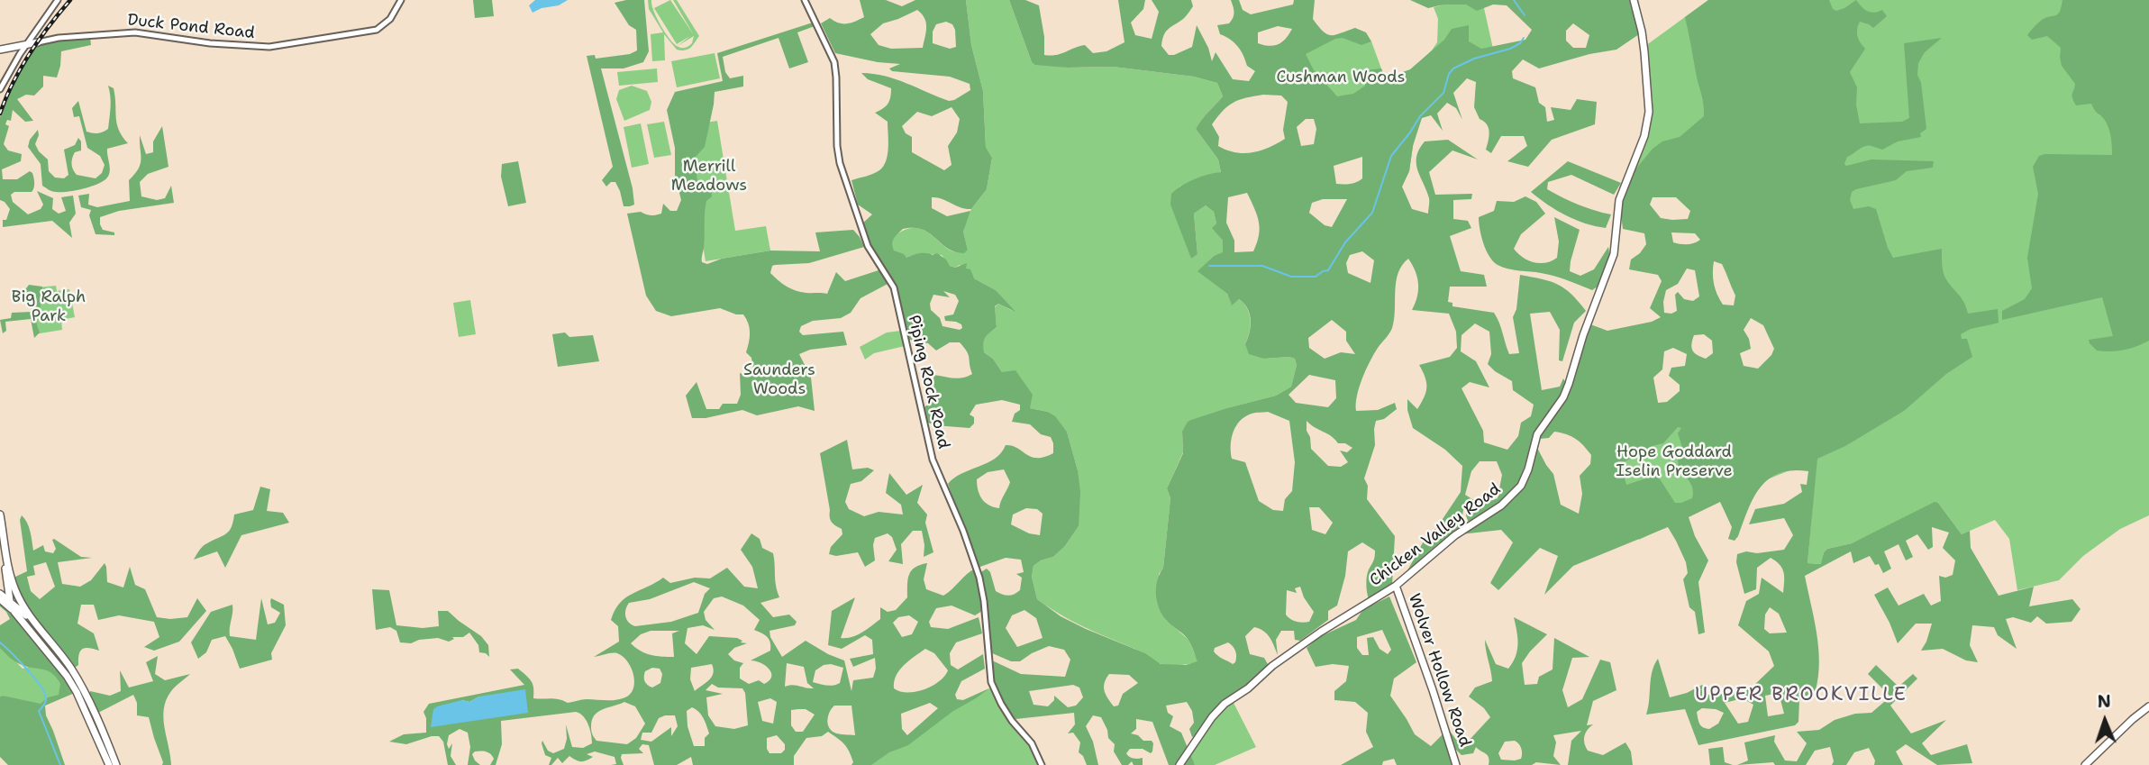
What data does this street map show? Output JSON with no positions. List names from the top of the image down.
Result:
{
  "streets": {
    "main road": ["Chicken Valley Road", "Wolver Hollow Road"],
    "street": ["Duck Pond Road", "Piping Rock Road"]
  },
  "crossings": [
    ["Chicken Valley Road", "Wolver Hollow Road"]
  ],
  "districts": ["UPPER BROOKVILLE"],
  "parks": [
    "Cushman Woods",
    "Merrill Meadows",
    "Big Ralph Park",
    "Saunders Woods",
    "Hope Goddard Iselin Preserve"
  ],
  "north": "top"
}
